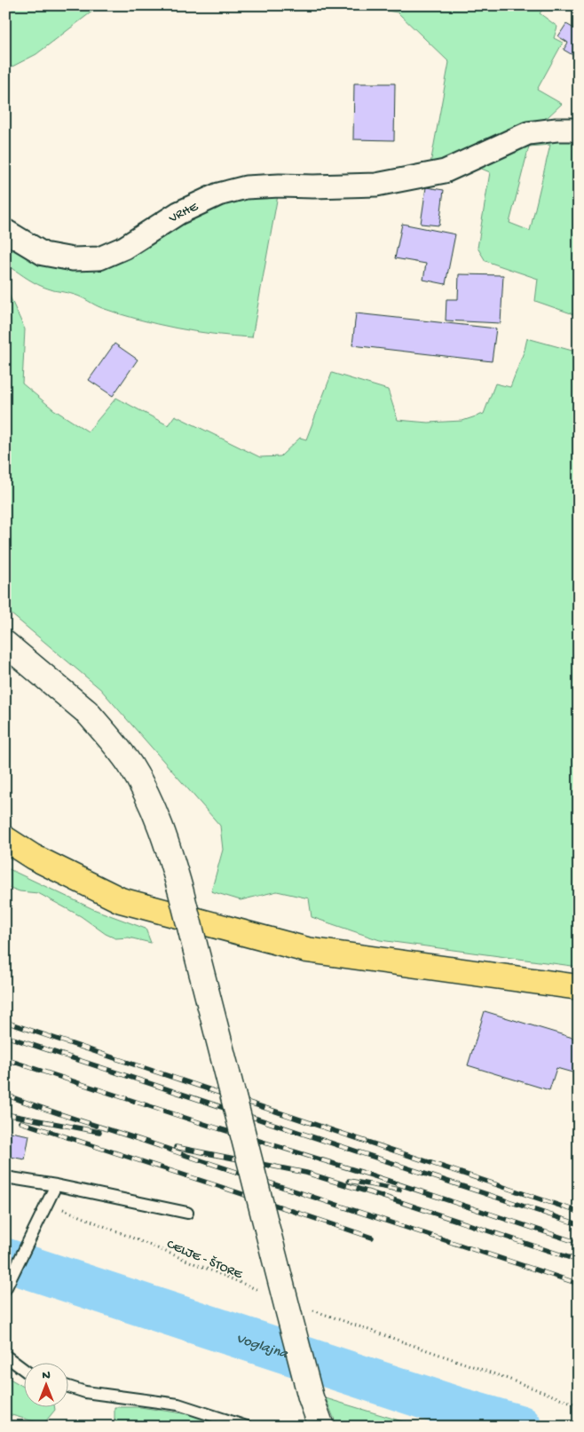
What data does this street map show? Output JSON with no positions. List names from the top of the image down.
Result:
{
  "streets": {
    "street": ["VRHE"],
    "path": ["CELJE - ŠTORE"]
  },
  "water": ["Voglajna"],
  "north": "top"
}
